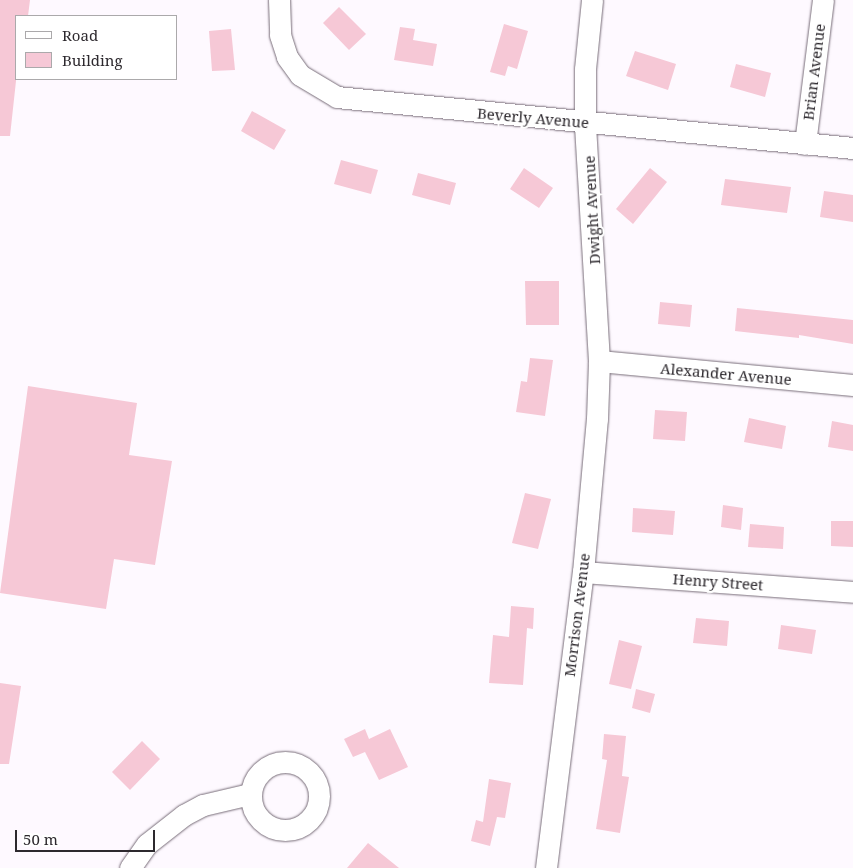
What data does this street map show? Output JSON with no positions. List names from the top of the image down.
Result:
{
  "streets": {
    "street": [
      "Brian Avenue",
      "Beverly Avenue",
      "Dwight Avenue",
      "Alexander Avenue",
      "Henry Street",
      "Morrison Avenue"
    ]
  },
  "crossings": [
    ["Brian Avenue", "Beverly Avenue"],
    ["Beverly Avenue", "Dwight Avenue"],
    ["Dwight Avenue", "Alexander Avenue"],
    ["Dwight Avenue", "Morrison Avenue"],
    ["Alexander Avenue", "Morrison Avenue"],
    ["Henry Street", "Morrison Avenue"]
  ],
  "legend": ["Road", "Building"],
  "scale_bar": "50 m"
}
